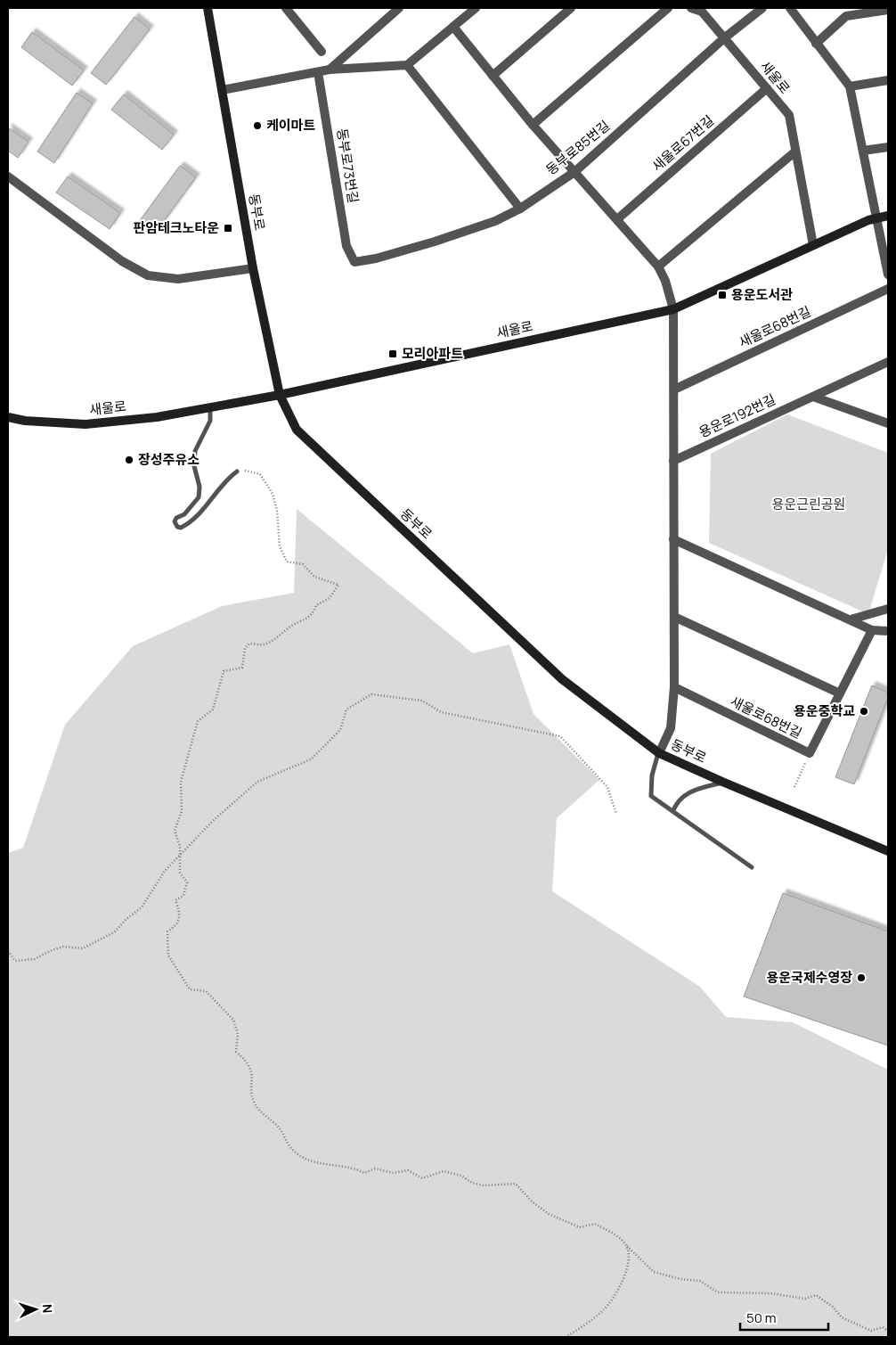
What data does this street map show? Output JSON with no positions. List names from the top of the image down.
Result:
{
  "streets": {
    "main road": ["새울로", "동부로"],
    "street": [
      "새울로67번길",
      "동부로85번길",
      "동부로73번길",
      "새울로68번길",
      "용운로192번길"
    ]
  },
  "crossings": [
    ["새울로", "새울로67번길"],
    ["새울로", "동부로85번길"],
    ["새울로", "동부로"],
    ["동부로85번길", "동부로73번길"]
  ],
  "parks": ["용운근린공원"],
  "places": {
    "other": [
      "케이마트",
      "장성주유소",
      "용운중학교",
      "용운국제수영장"
    ],
    "transit": ["판암테크노타운", "용운도서관", "모리아파트"]
  },
  "scale_bar": "50 m",
  "north": "right"
}
